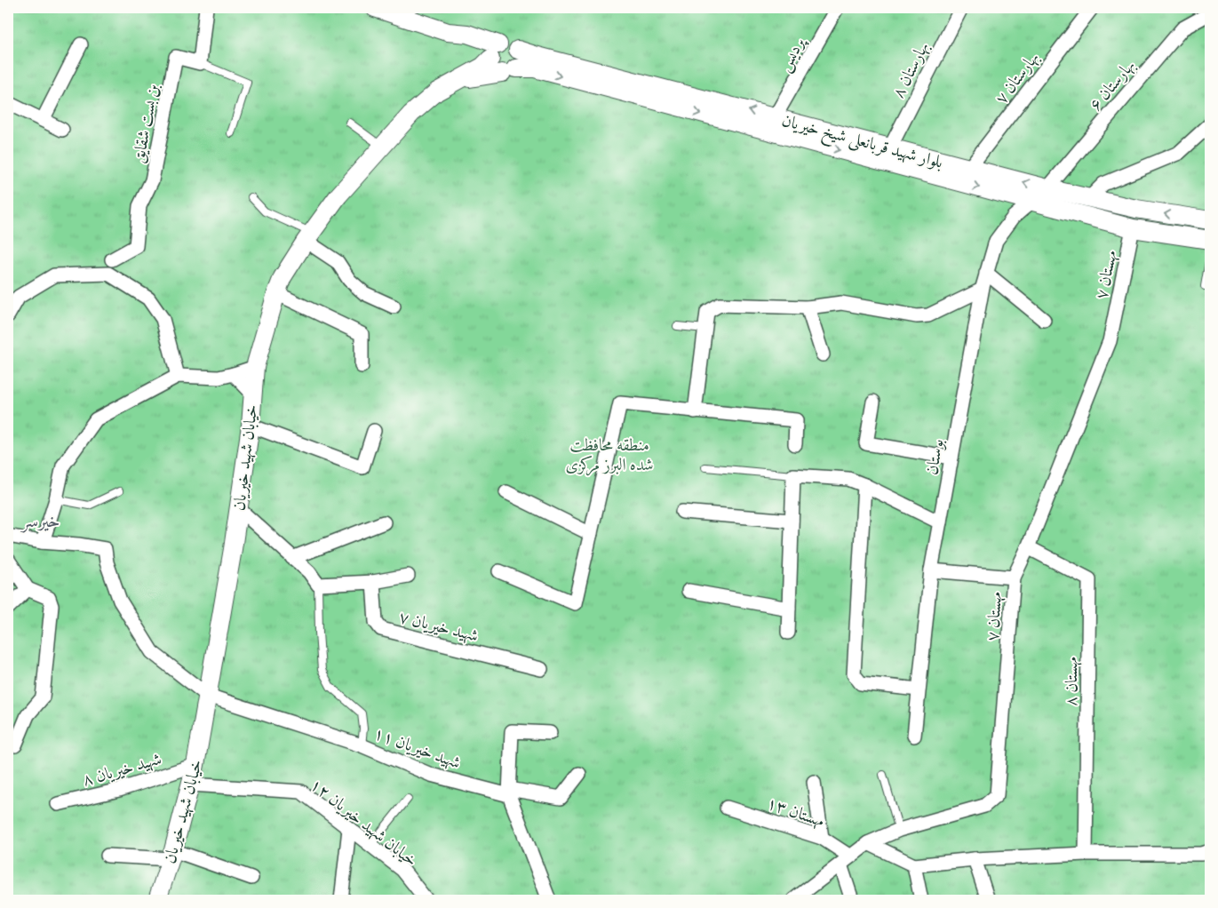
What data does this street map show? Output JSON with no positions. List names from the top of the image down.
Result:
{
  "streets": {
    "street": [
      "پردیس",
      "بهارستان ۸",
      "بهارستان ۷",
      "بهارستان ۶",
      "بن بست شقایق",
      "بلوار شهید قربانعلی شیخ خیریان",
      "مهستان ۷",
      "بوستان",
      "خیابان شهید خیریان",
      "شهید خیریان ۷",
      "مهستان ۸",
      "شهید خیریان ۱۱",
      "شهید خیریان ۸",
      "مهستان ۱۳",
      "خیابان شهید خیریان ۱۲"
    ]
  },
  "crossings": [
    ["پردیس", "بلوار شهید قربانعلی شیخ خیریان"],
    ["بهارستان ۸", "بلوار شهید قربانعلی شیخ خیریان"],
    ["بهارستان ۷", "بلوار شهید قربانعلی شیخ خیریان"],
    ["بهارستان ۶", "بلوار شهید قربانعلی شیخ خیریان"],
    ["بلوار شهید قربانعلی شیخ خیریان", "خیابان شهید خیریان"],
    ["مهستان ۷", "مهستان ۸"],
    ["مهستان ۷", "مهستان ۱۳"],
    ["خیابان شهید خیریان", "شهید خیریان ۱۱"],
    ["خیابان شهید خیریان", "شهید خیریان ۸"],
    ["خیابان شهید خیریان", "خیابان شهید خیریان ۱۲"]
  ],
  "districts": ["خیرسر"],
  "parks": ["منطقه محافظت شده البرز مرکزی"]
}
